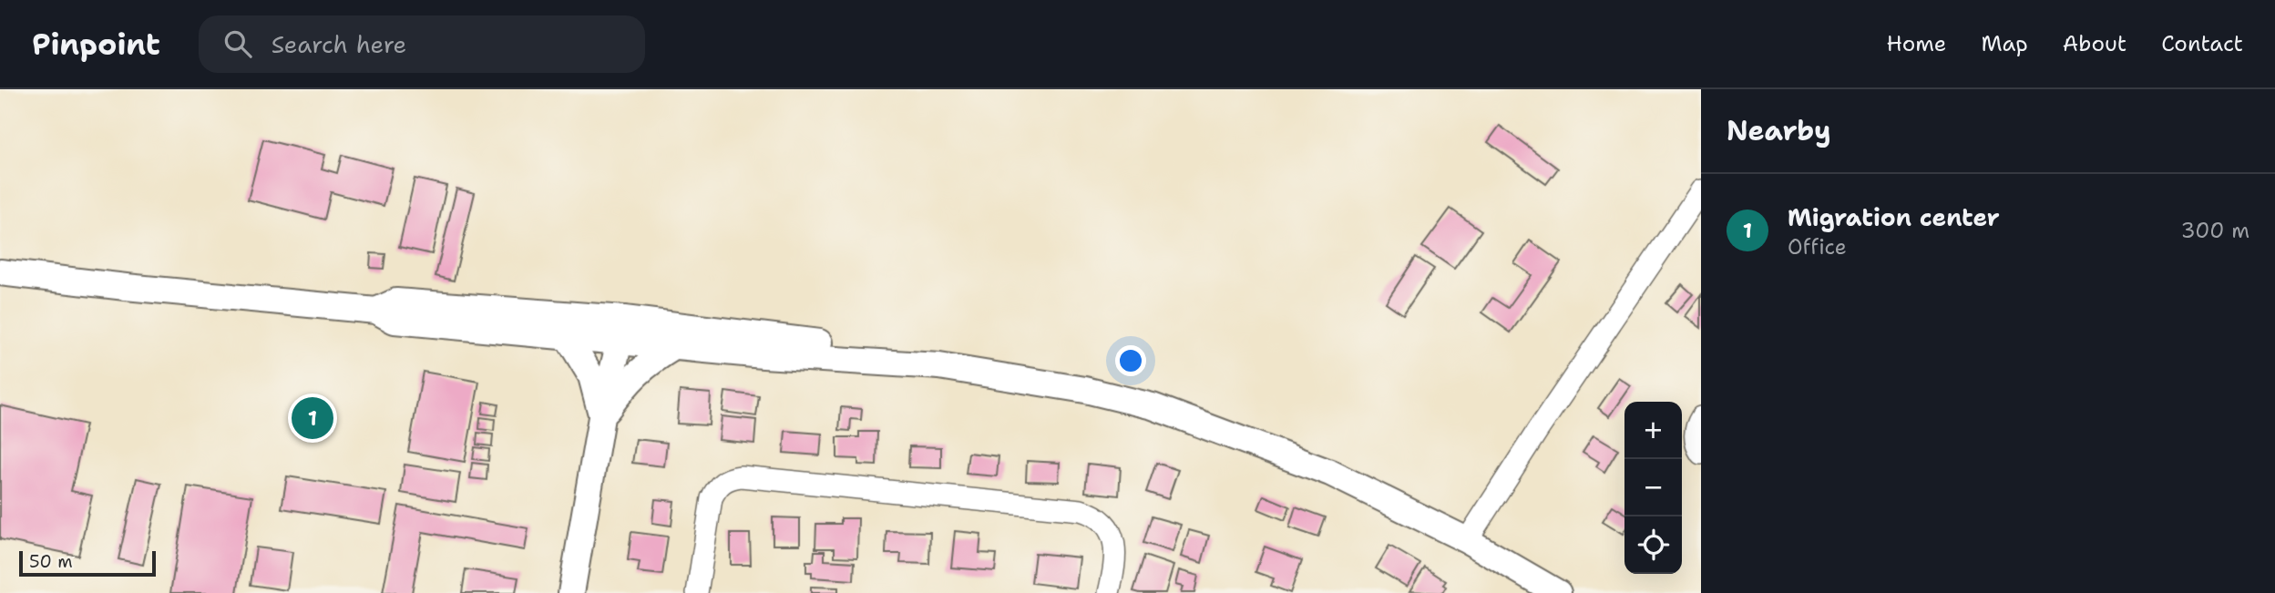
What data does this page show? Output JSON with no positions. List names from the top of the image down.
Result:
{
  "scale_bar": "50 m",
  "page": {
    "header": "Pinpoint",
    "search": "Search here",
    "nav": [
      "Home",
      "Map",
      "About",
      "Contact"
    ],
    "heading": "Nearby",
    "list": [
      {
        "mark": "1",
        "name": "Migration center",
        "note": "Office",
        "value": "300 m"
      }
    ],
    "pins": "1",
    "map_buttons": ["+", "−"],
    "scale": "50 m"
  }
}
